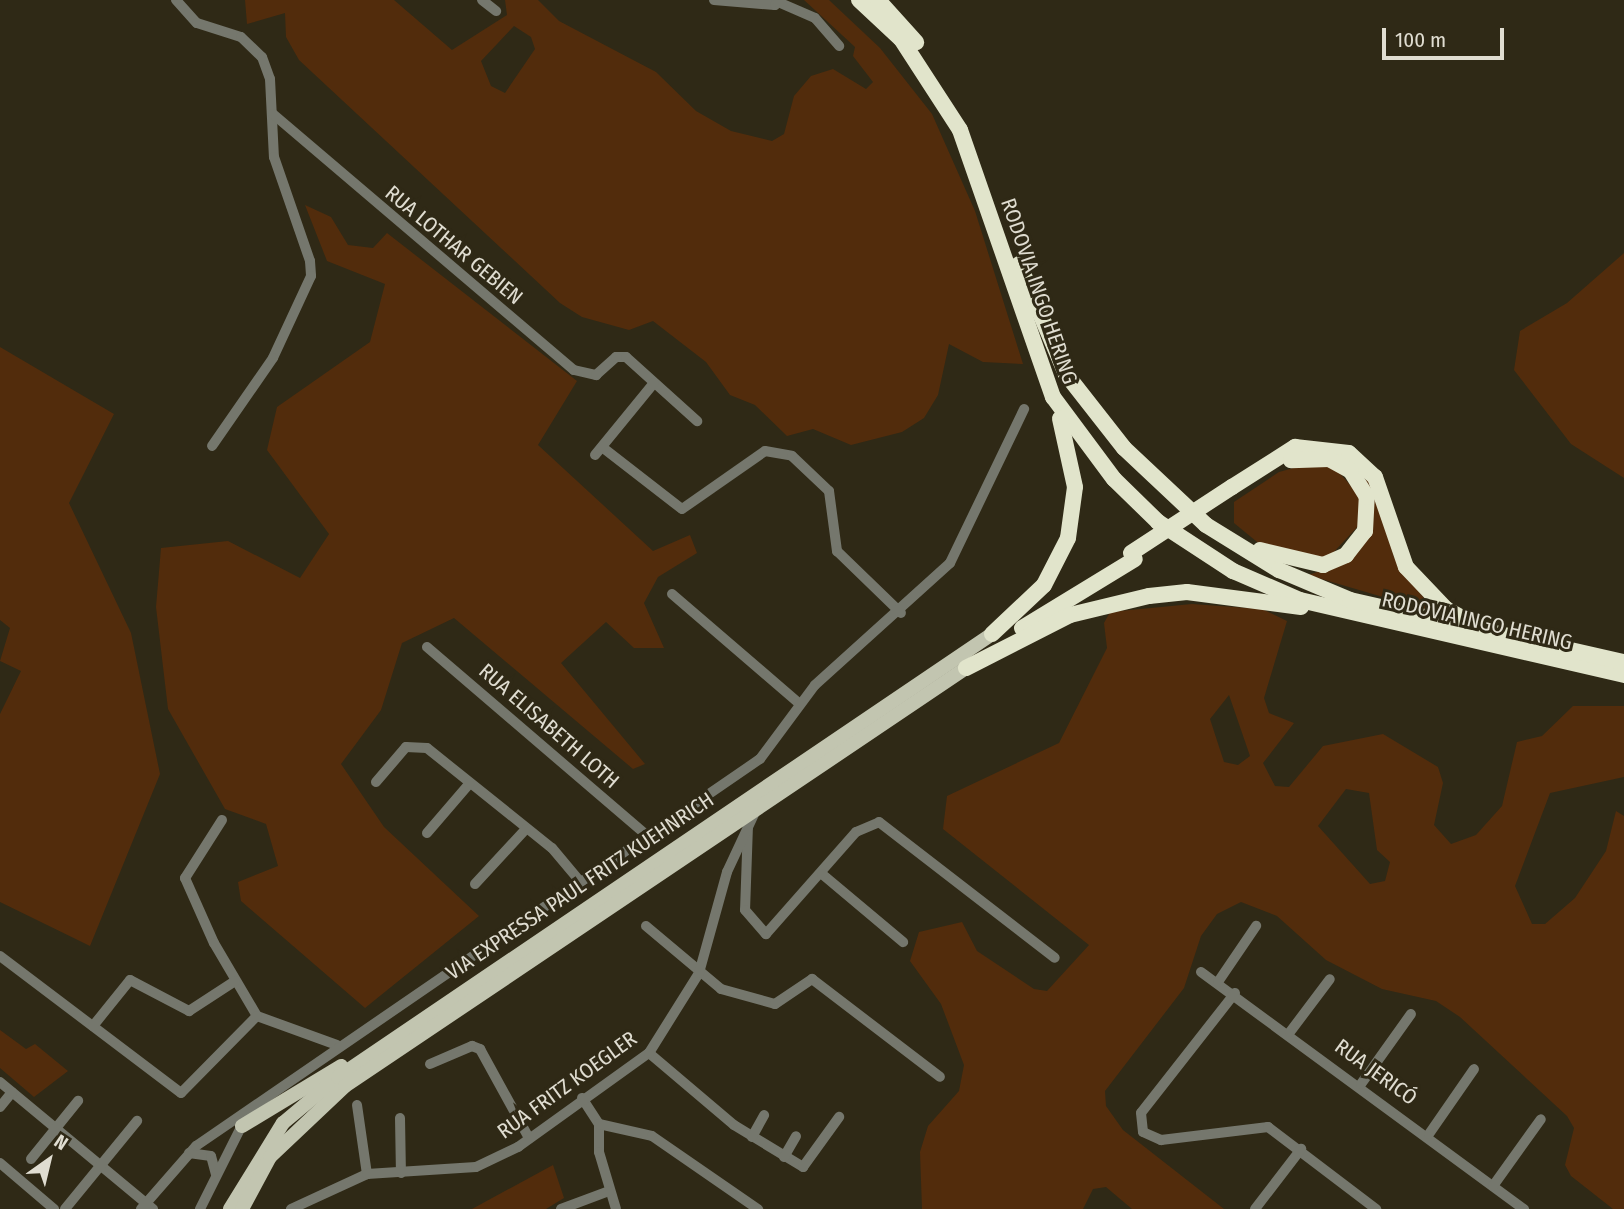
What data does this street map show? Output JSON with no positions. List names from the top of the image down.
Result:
{
  "streets": {
    "highway": ["RODOVIA INGO HERING"],
    "main road": ["VIA EXPRESSA PAUL FRITZ KUEHNRICH"],
    "street": [
      "RUA LOTHAR GEBIEN",
      "RUA ELISABETH LOTH",
      "RUA JERICÓ",
      "RUA FRITZ KOEGLER"
    ]
  },
  "crossings": [
    ["VIA EXPRESSA PAUL FRITZ KUEHNRICH", "RUA FRITZ KOEGLER"]
  ],
  "scale_bar": "100 m",
  "north": "top right"
}
